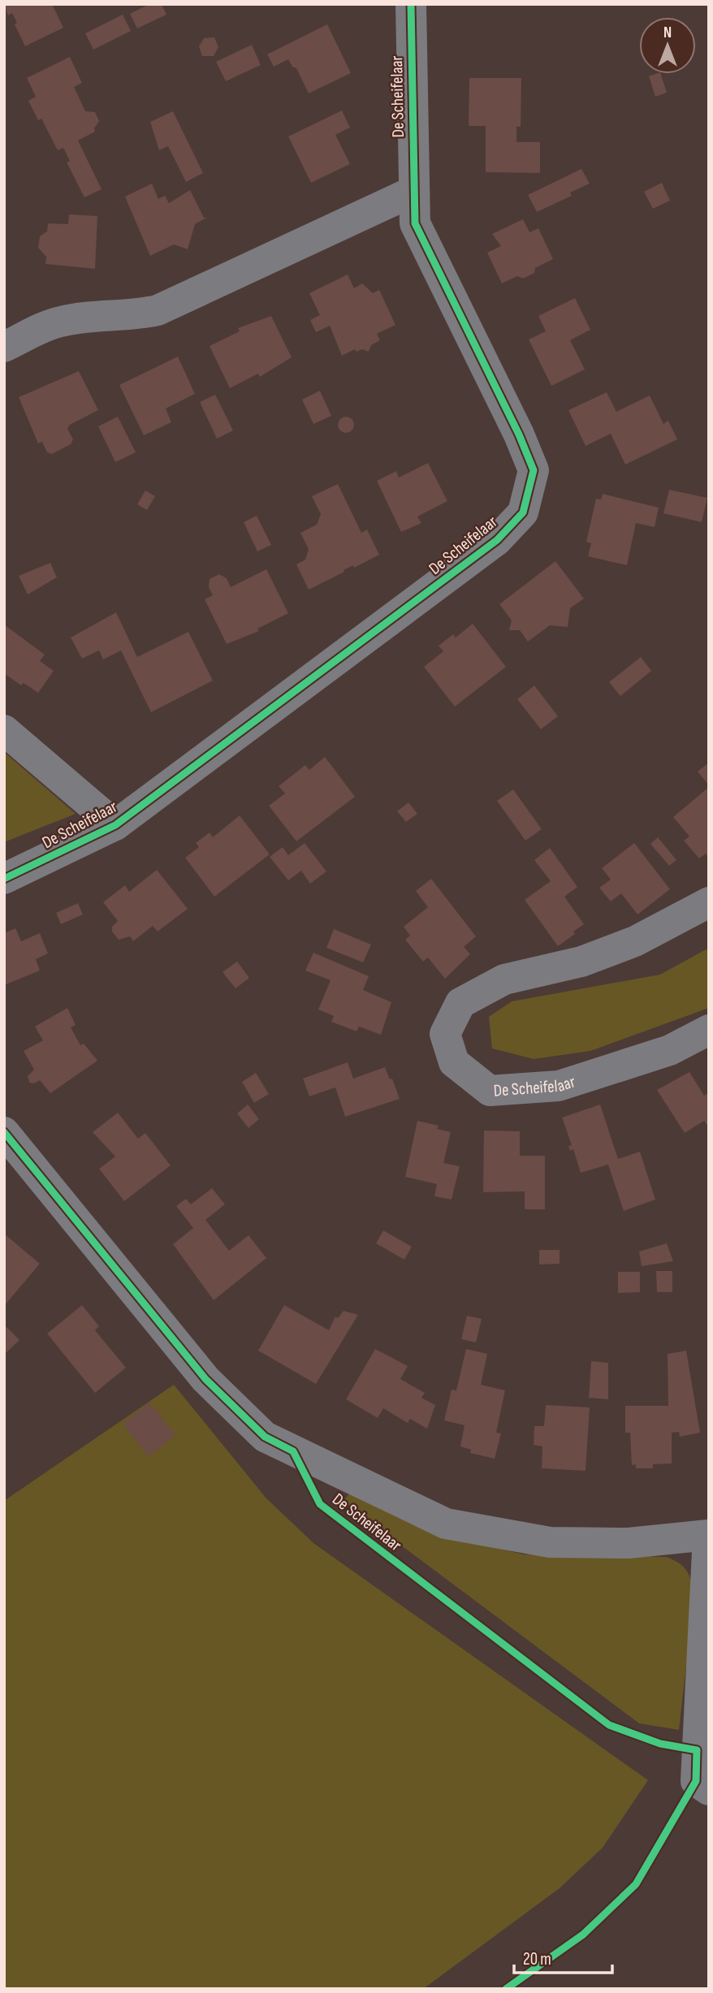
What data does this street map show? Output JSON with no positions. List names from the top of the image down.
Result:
{
  "streets": {
    "street": ["De Scheifelaar"]
  },
  "scale_bar": "20 m",
  "north": "top"
}
